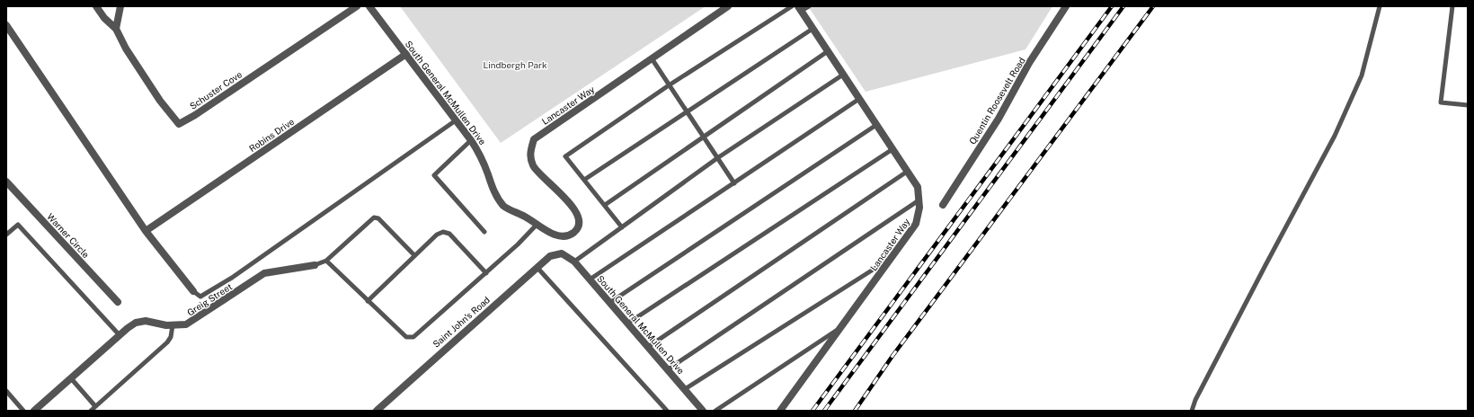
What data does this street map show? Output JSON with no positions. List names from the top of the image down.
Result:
{
  "streets": {
    "street": [
      "Schuster Cove",
      "South General McMullen Drive",
      "Quentin Roosevelt Road",
      "Lancaster Way",
      "Robins Drive",
      "Warner Circle",
      "Greig Street",
      "Saint John's Road"
    ]
  },
  "crossings": [
    ["South General McMullen Drive", "Lancaster Way"],
    ["South General McMullen Drive", "Robins Drive"],
    ["South General McMullen Drive", "Saint John's Road"]
  ],
  "parks": ["Lindbergh Park"]
}
